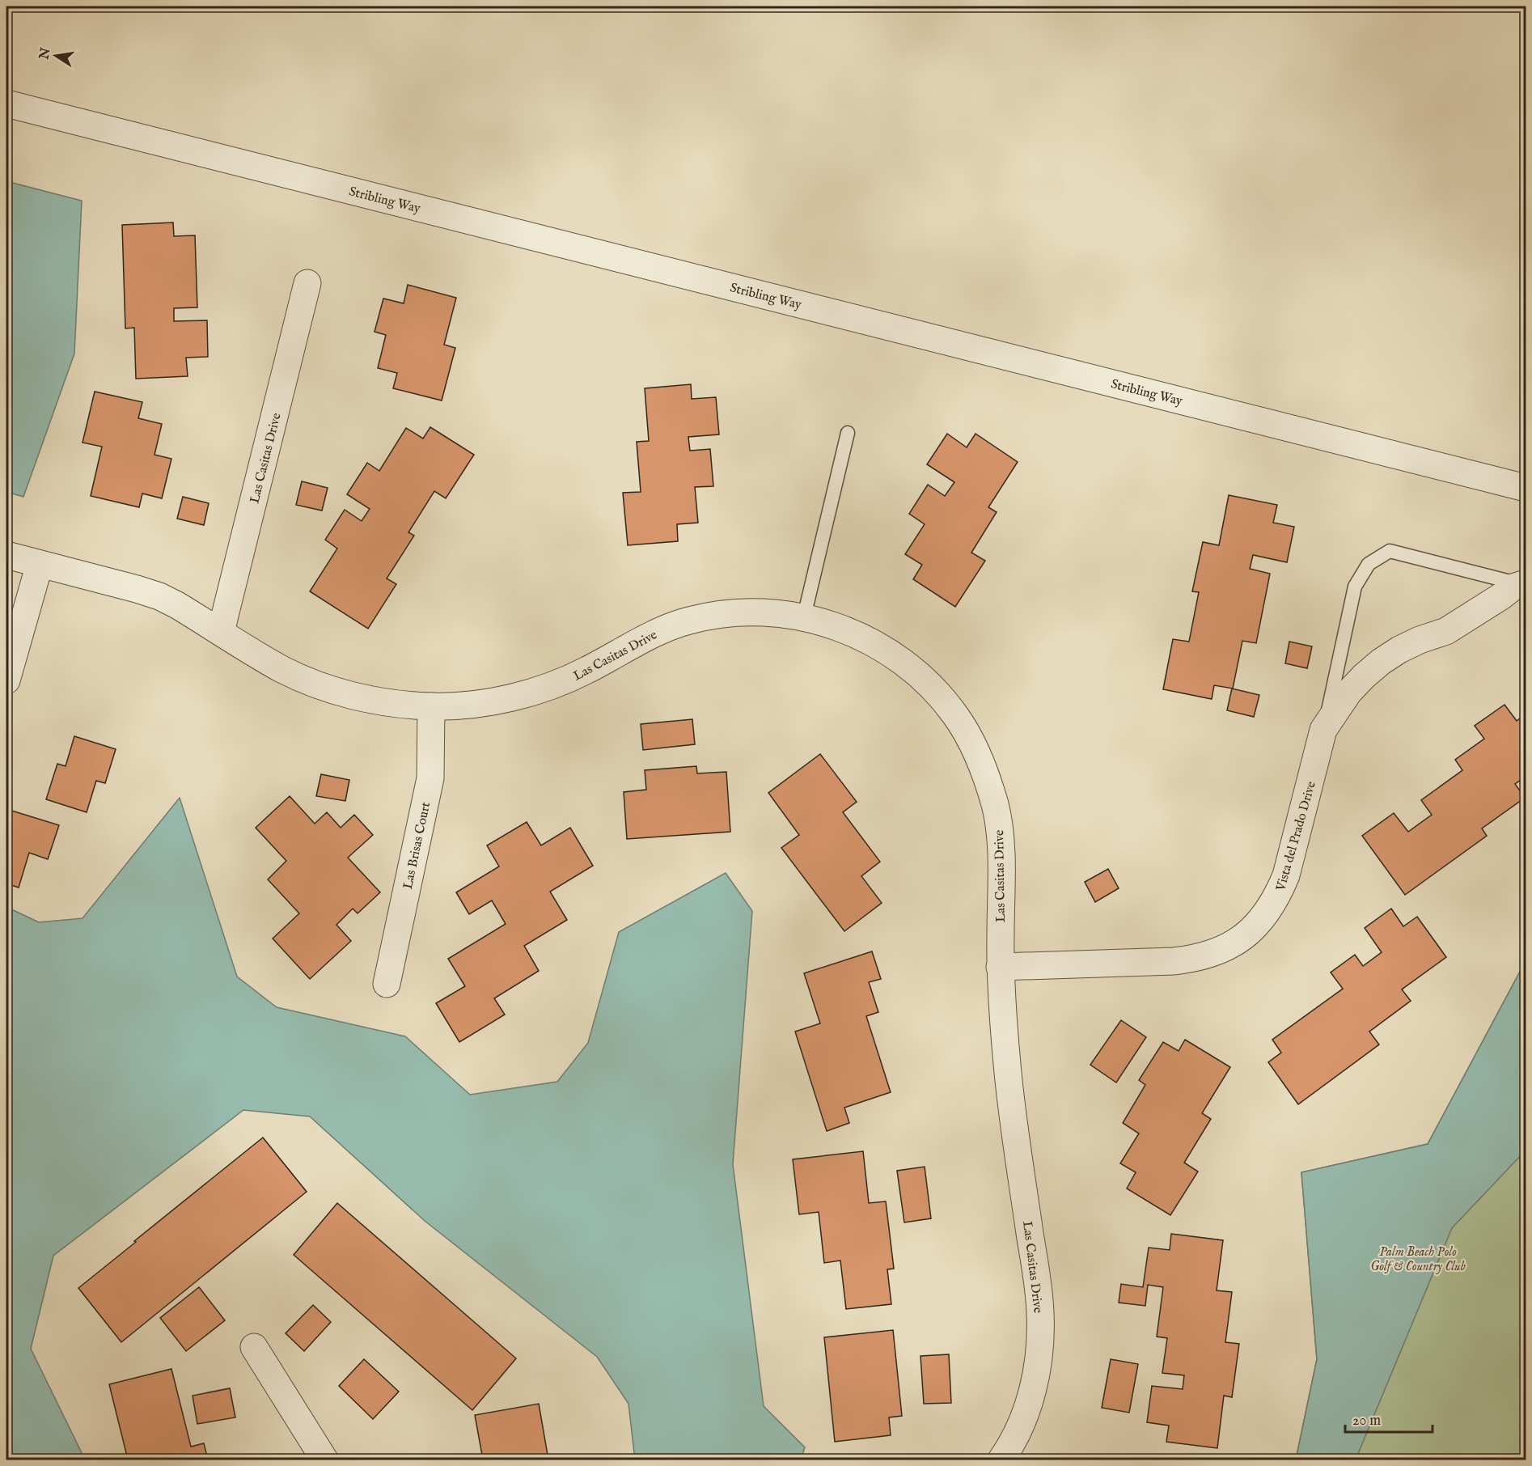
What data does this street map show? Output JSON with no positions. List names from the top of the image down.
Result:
{
  "streets": {
    "street": [
      "Stribling Way",
      "Las Casitas Drive",
      "Vista del Prado Drive",
      "Las Brisas Court"
    ]
  },
  "crossings": [
    ["Las Casitas Drive", "Vista del Prado Drive"],
    ["Las Casitas Drive", "Las Brisas Court"]
  ],
  "parks": ["Palm Beach Polo Golf & Country Club"],
  "scale_bar": "20 m",
  "north": "left"
}
